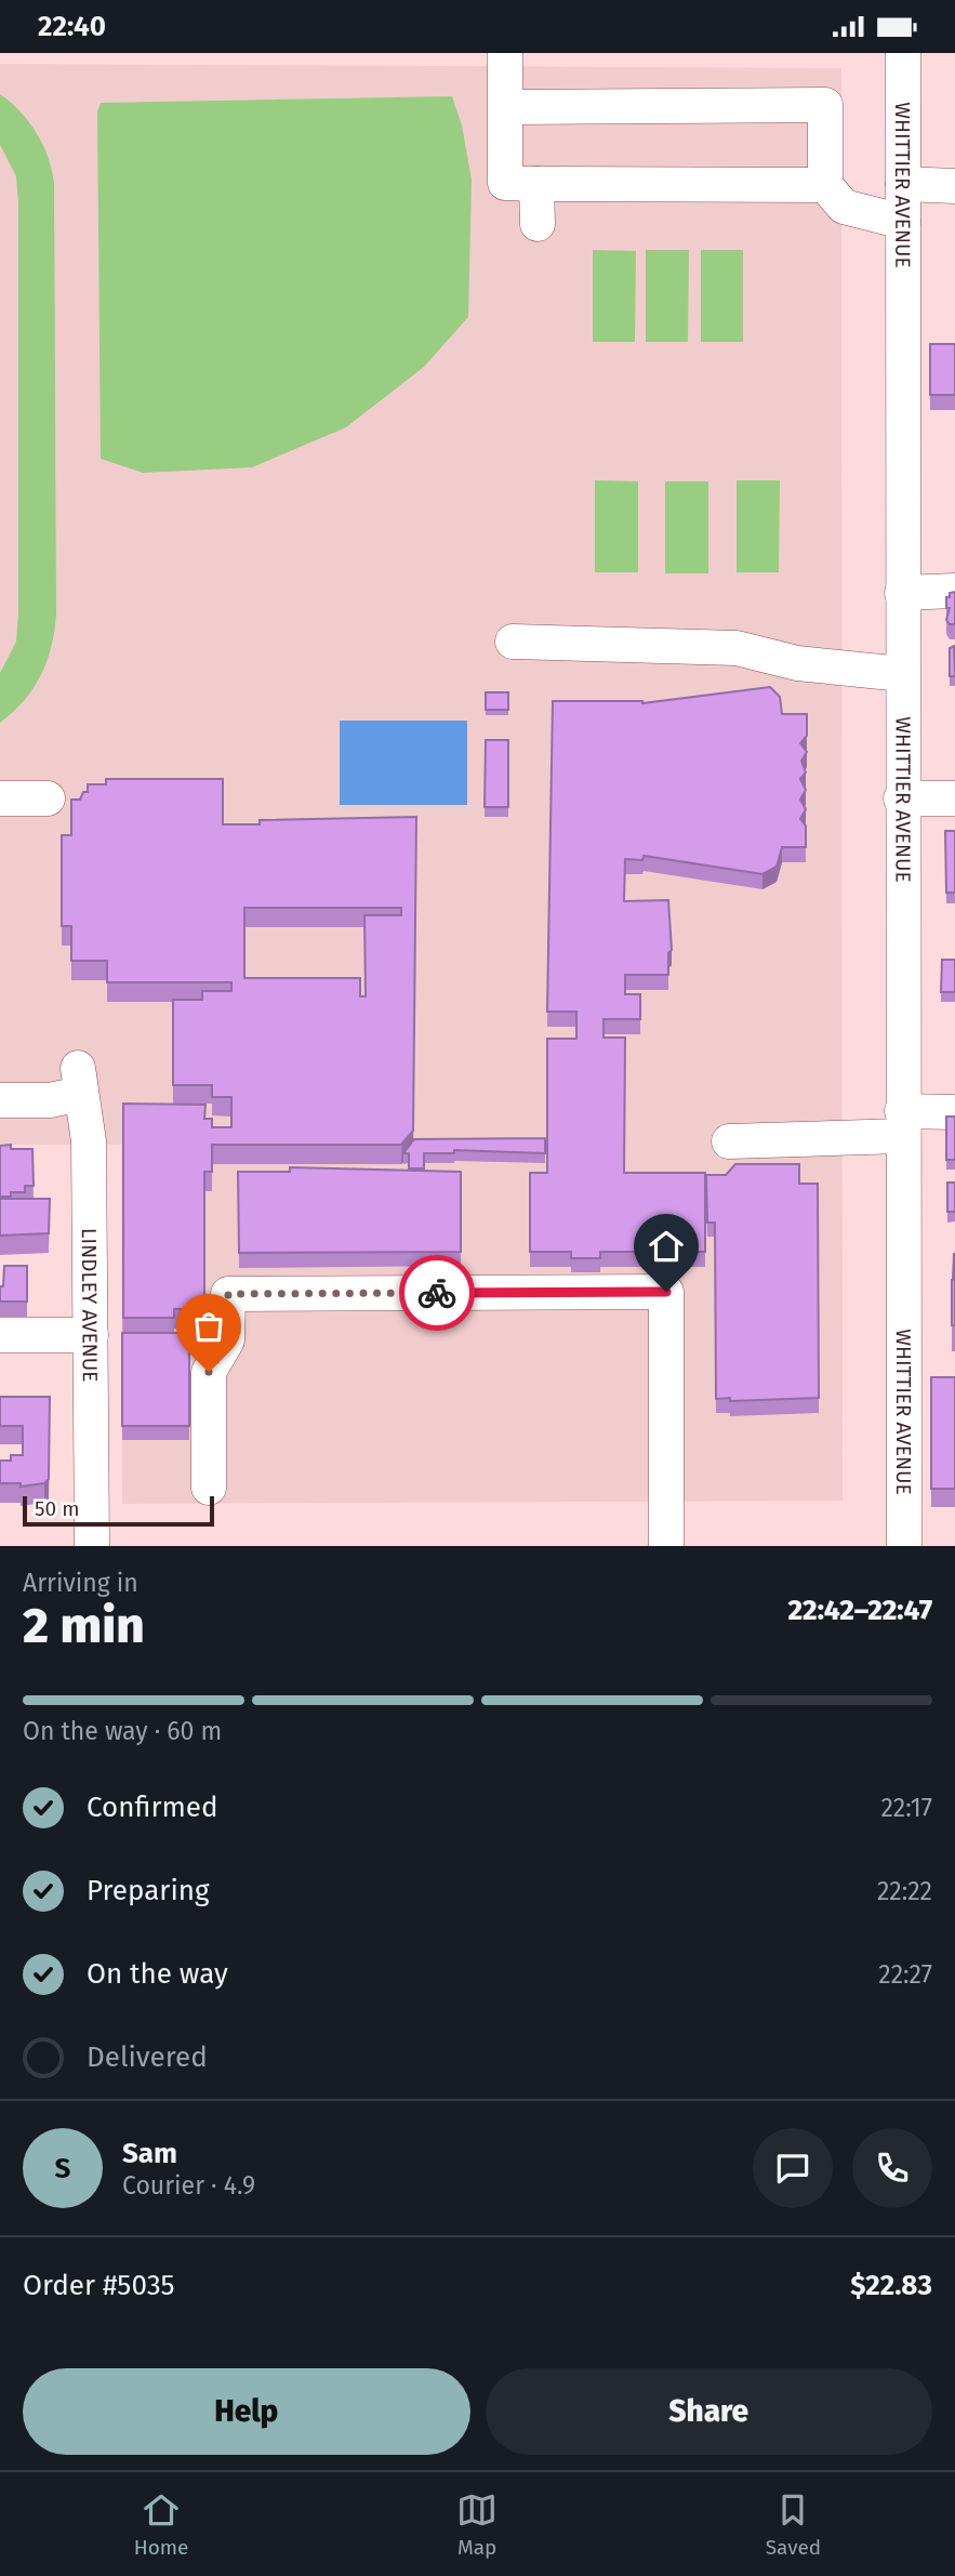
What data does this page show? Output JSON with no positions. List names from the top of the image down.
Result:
{
  "streets": {
    "street": ["WHITTIER AVENUE", "LINDLEY AVENUE"]
  },
  "scale_bar": "50 m",
  "page": {
    "status": "22:40",
    "scale": "50 m",
    "heading": ["2 min", "Arriving in", "22:42–22:47"],
    "panel": [
      "Sam",
      "Courier · 4.9",
      "Order #5035",
      "$22.83"
    ],
    "bar": "On the way · 60 m",
    "list": [
      ["Confirmed", "22:17"],
      ["Preparing", "22:22"],
      ["On the way", "22:27"],
      "Delivered"
    ],
    "round": "S",
    "buttons": ["Help", "Share"],
    "tabs": ["Home", "Map", "Saved"]
  }
}
